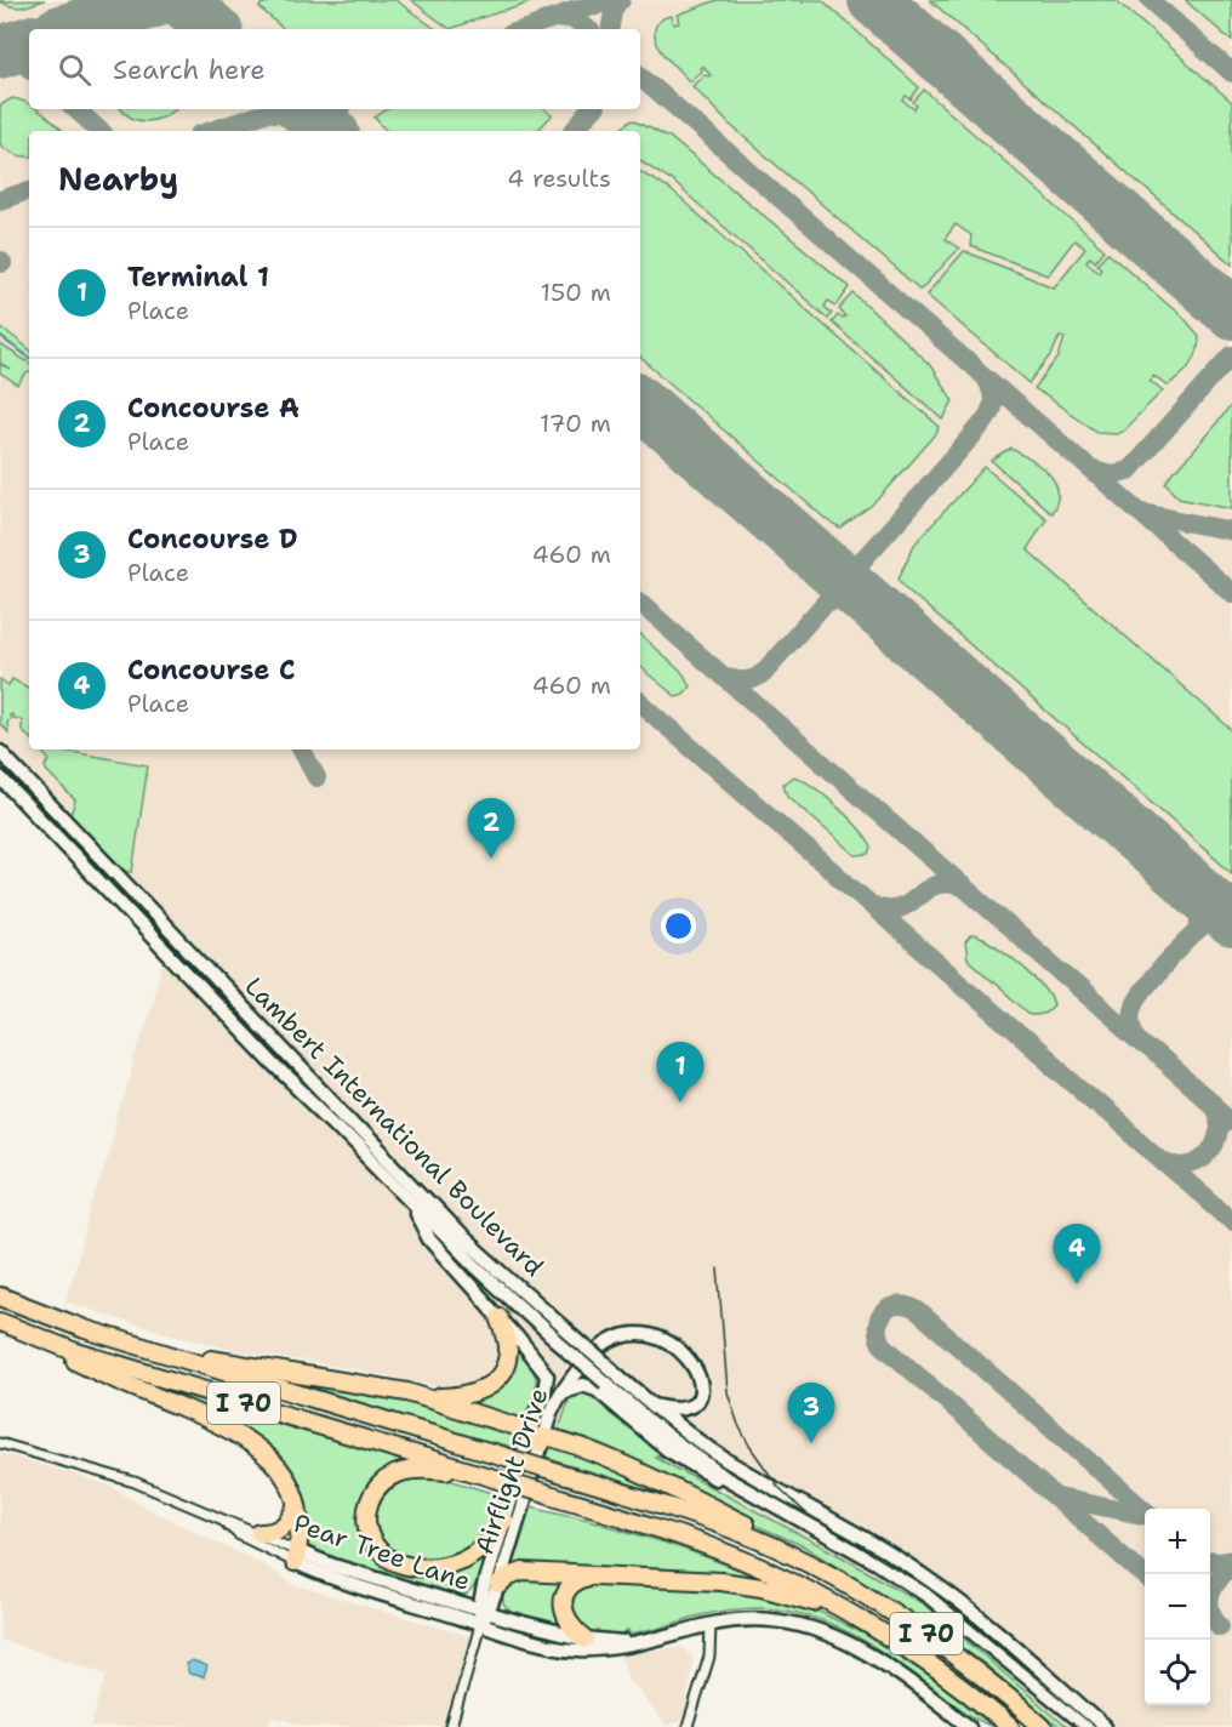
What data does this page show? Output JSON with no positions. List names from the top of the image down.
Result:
{
  "streets": {
    "highway": ["I 70"],
    "street": ["Lambert International Boulevard", "Airflight Drive", "Pear Tree Lane"]
  },
  "crossings": [
    ["Lambert International Boulevard", "Airflight Drive"],
    ["Airflight Drive", "Pear Tree Lane"]
  ],
  "page": {
    "search": "Search here",
    "heading": ["Nearby", "4 results"],
    "list": [
      {
        "mark": "1",
        "name": "Terminal 1",
        "note": "Place",
        "value": "150 m"
      },
      {
        "mark": "2",
        "name": "Concourse A",
        "note": "Place",
        "value": "170 m"
      },
      {
        "mark": "3",
        "name": "Concourse D",
        "note": "Place",
        "value": "460 m"
      },
      {
        "mark": "4",
        "name": "Concourse C",
        "note": "Place",
        "value": "460 m"
      }
    ],
    "pins": [
      "2",
      "1",
      "4",
      "3"
    ],
    "map_buttons": ["+", "−"]
  }
}
